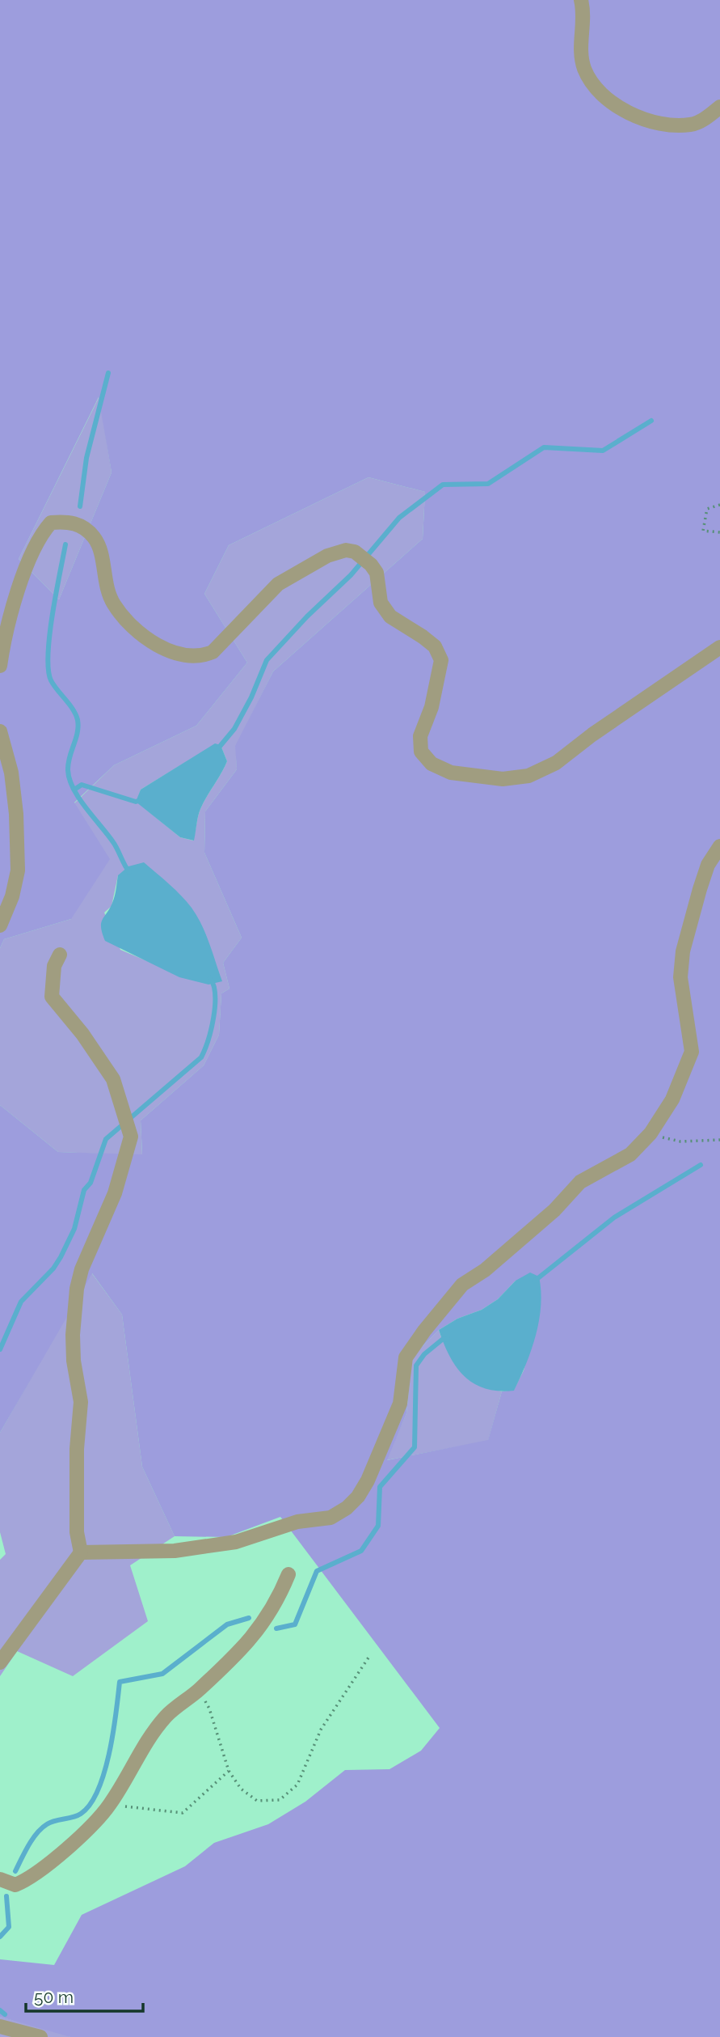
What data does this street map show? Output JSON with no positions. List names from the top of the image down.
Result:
{
  "scale_bar": "50 m"
}
